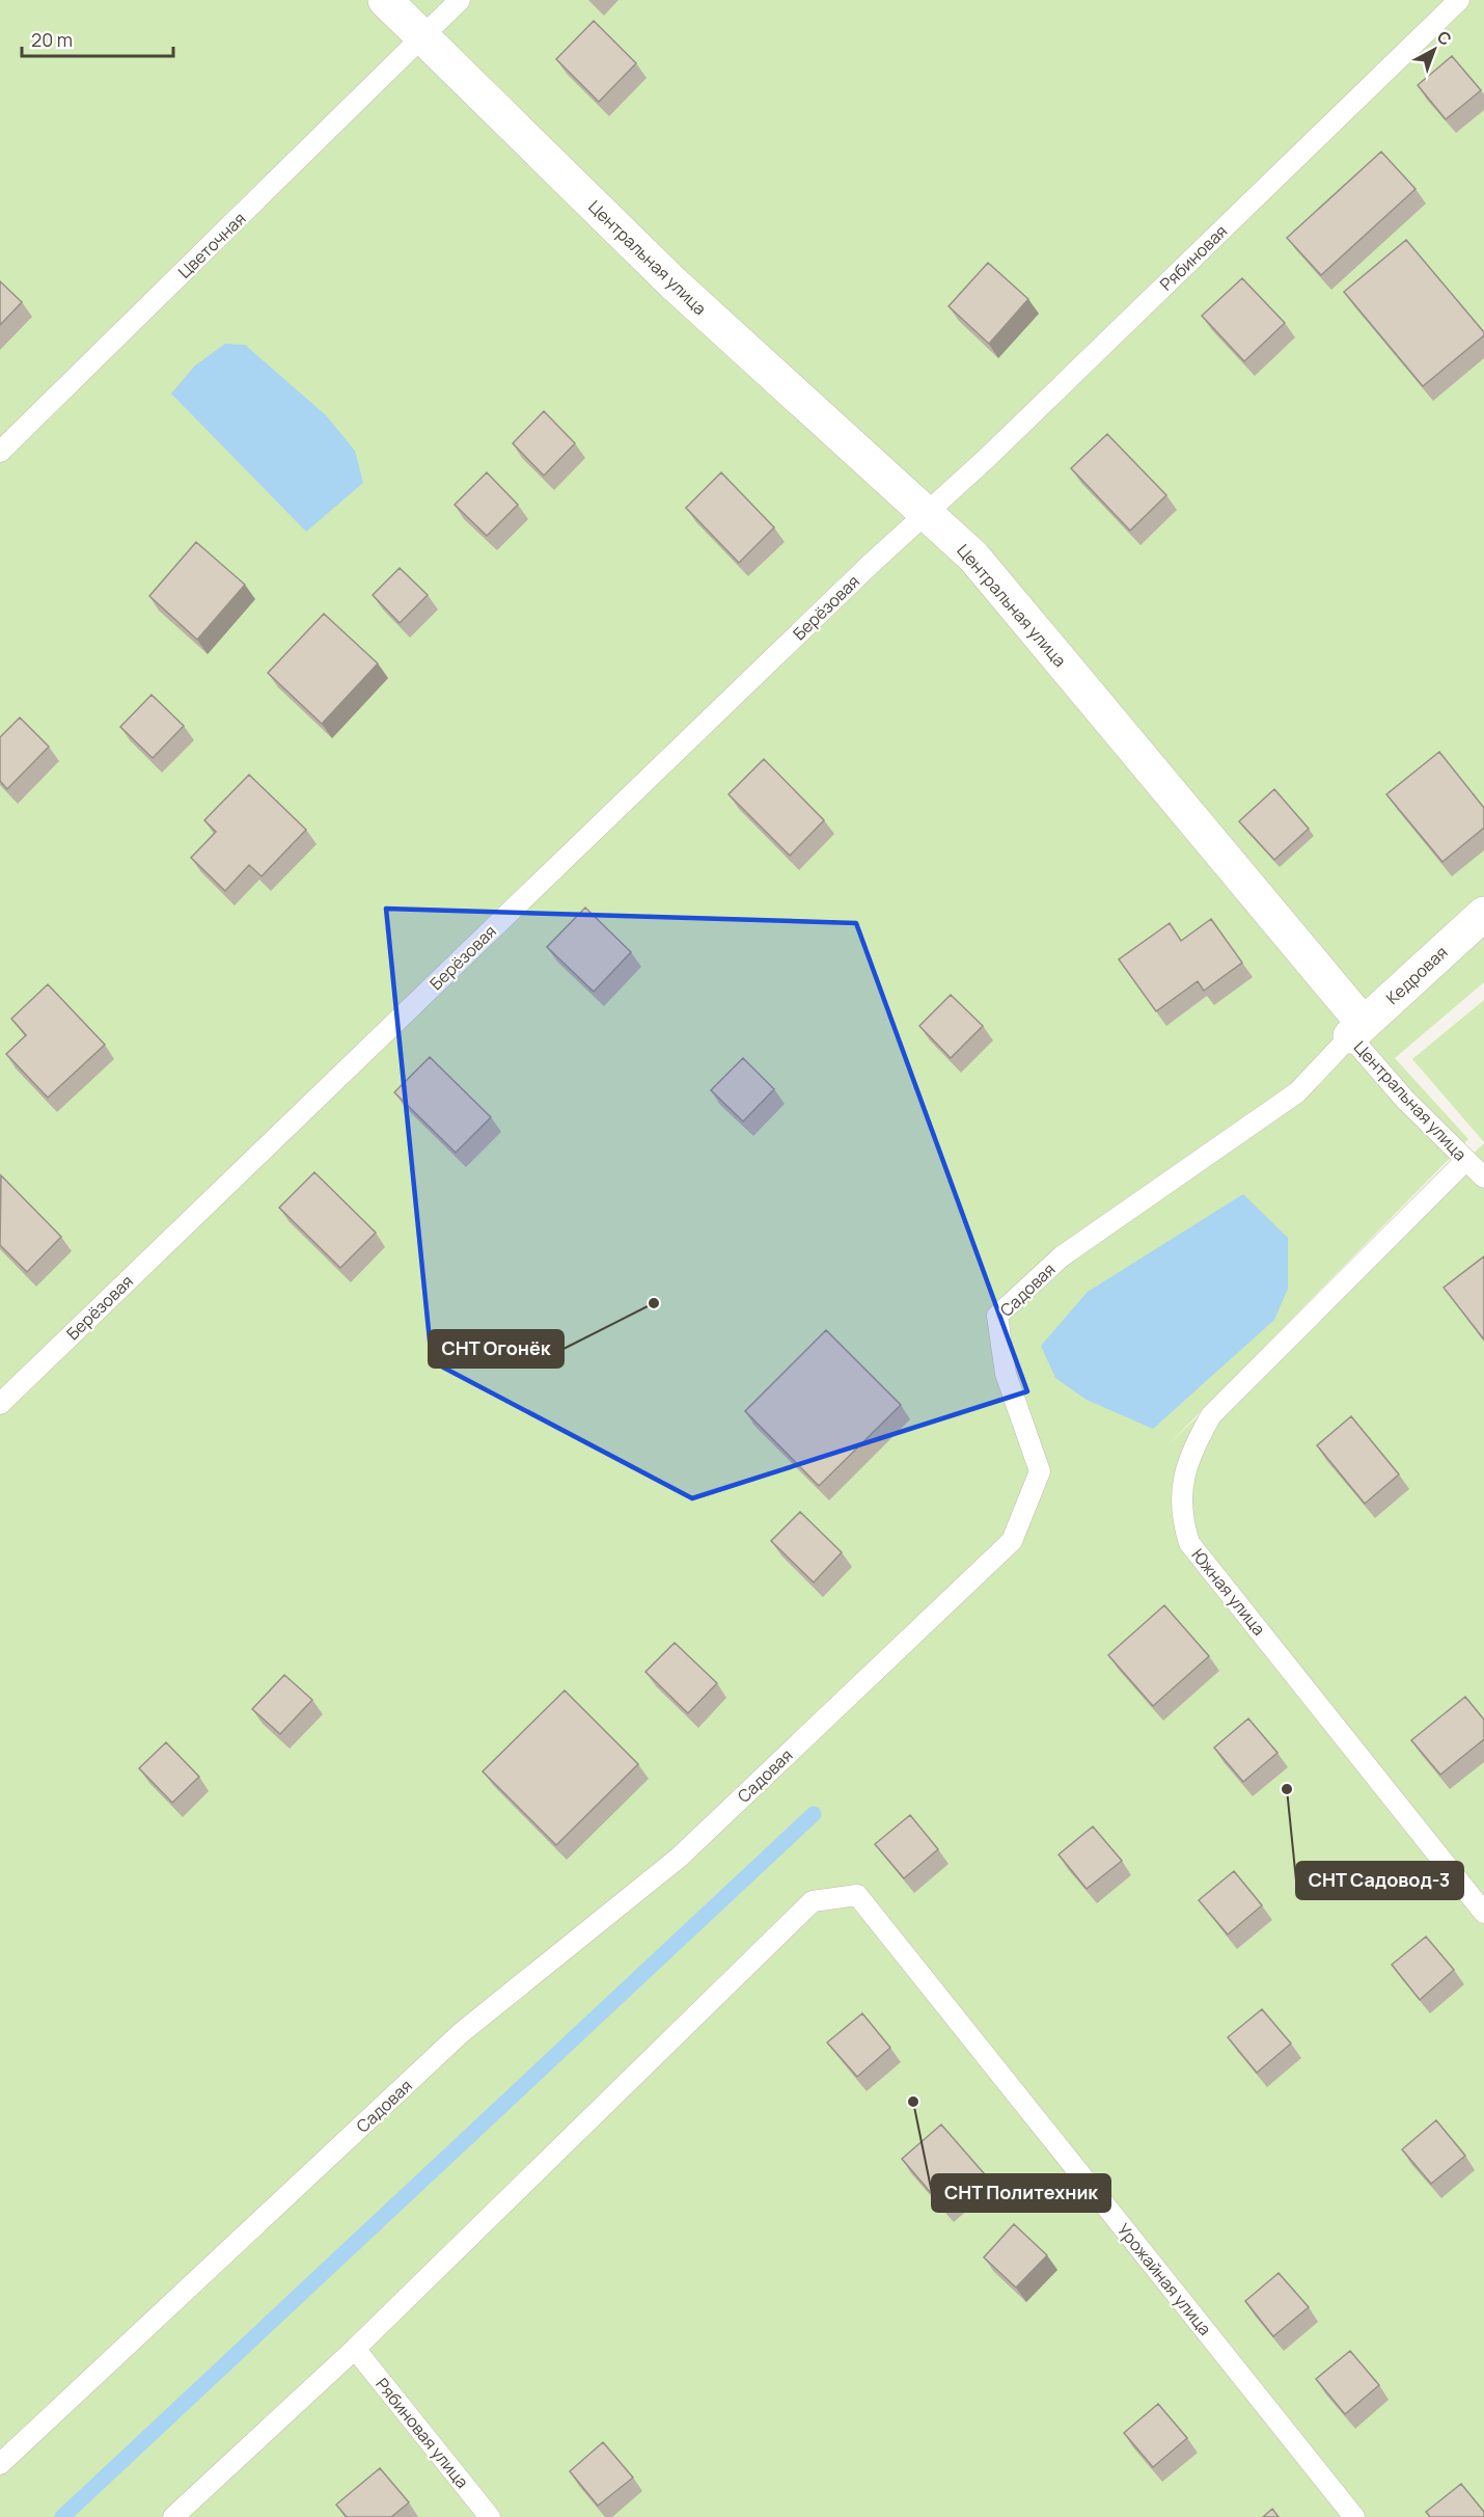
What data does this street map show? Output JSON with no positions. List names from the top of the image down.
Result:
{
  "streets": {
    "street": ["Центральная улица", "Кедровая"],
    "lane": [
      "Цветочная",
      "Рябиновая",
      "Берёзовая",
      "Садовая",
      "Южная улица",
      "Урожайная улица",
      "Рябиновая улица"
    ]
  },
  "crossings": [
    ["Цветочная", "Центральная улица"],
    ["Центральная улица", "Рябиновая"],
    ["Центральная улица", "Берёзовая"],
    ["Центральная улица", "Кедровая"],
    ["Центральная улица", "Садовая"],
    ["Центральная улица", "Южная улица"],
    ["Рябиновая", "Берёзовая"],
    ["Кедровая", "Садовая"],
    ["Урожайная улица", "Рябиновая улица"]
  ],
  "places": ["СНТ Огонёк", "СНТ Садовод-3", "СНТ Политехник"],
  "scale_bar": "20 m",
  "north": "top right"
}
